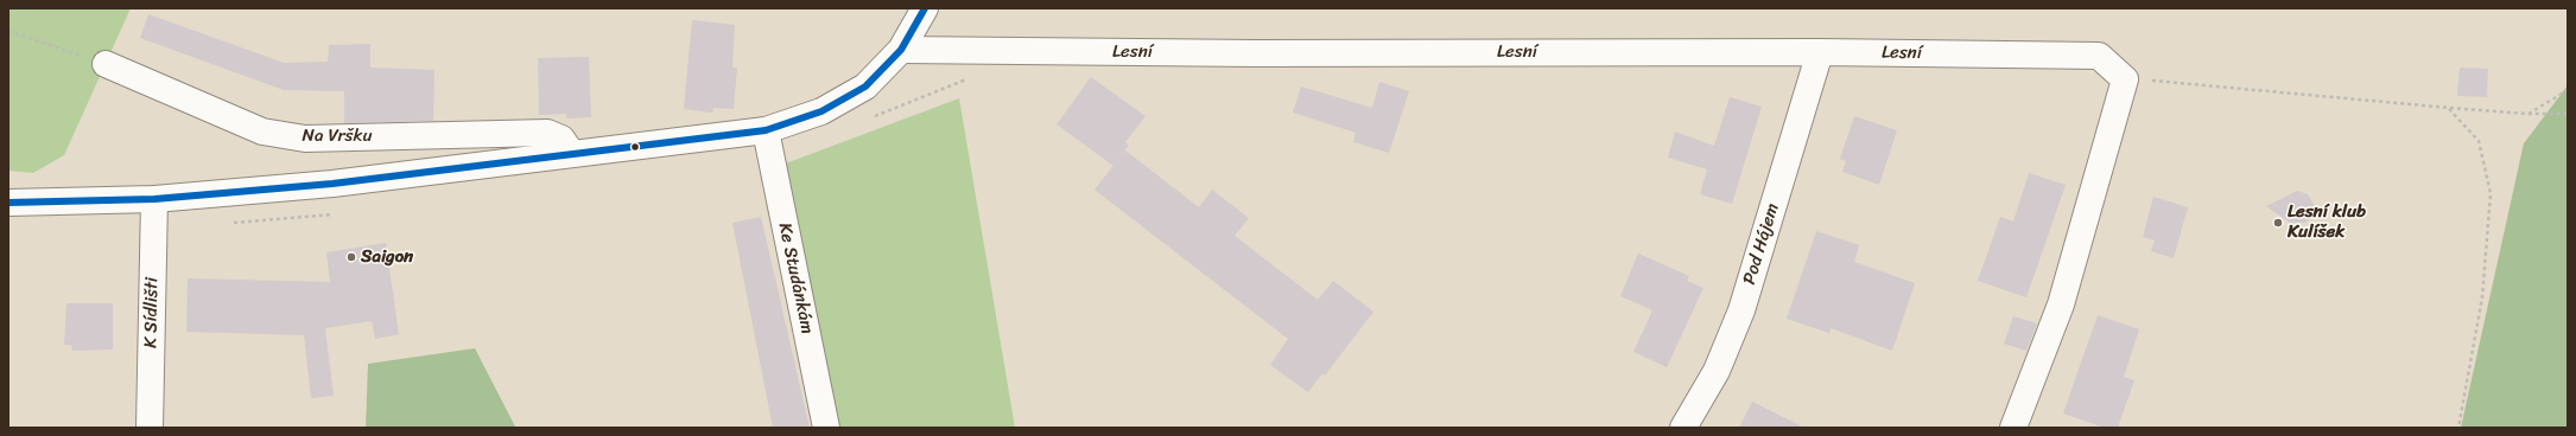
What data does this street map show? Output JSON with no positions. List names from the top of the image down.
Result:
{
  "streets": {
    "street": [
      "Lesní",
      "Na Vršku",
      "Pod Hájem",
      "Ke Studánkám",
      "K Sídlišti"
    ]
  },
  "crossings": [
    ["Lesní", "Pod Hájem"]
  ],
  "places": ["Lesní klub Kulíšek", "Saigon"]
}
